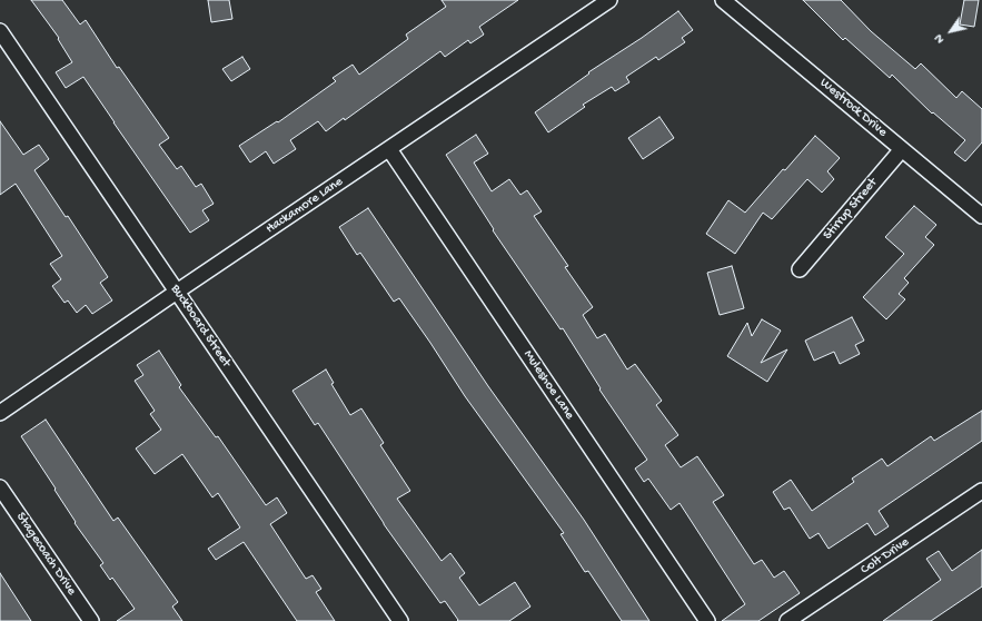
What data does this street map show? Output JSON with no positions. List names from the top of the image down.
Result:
{
  "streets": {
    "street": [
      "Westrock Drive",
      "Hackamore Lane",
      "Stirrup Street",
      "Buckboard Street",
      "Muleshoe Lane",
      "Stagecoach Drive",
      "Colt Drive"
    ]
  },
  "crossings": [
    ["Westrock Drive", "Stirrup Street"],
    ["Hackamore Lane", "Buckboard Street"],
    ["Hackamore Lane", "Muleshoe Lane"]
  ],
  "north": "bottom left"
}
